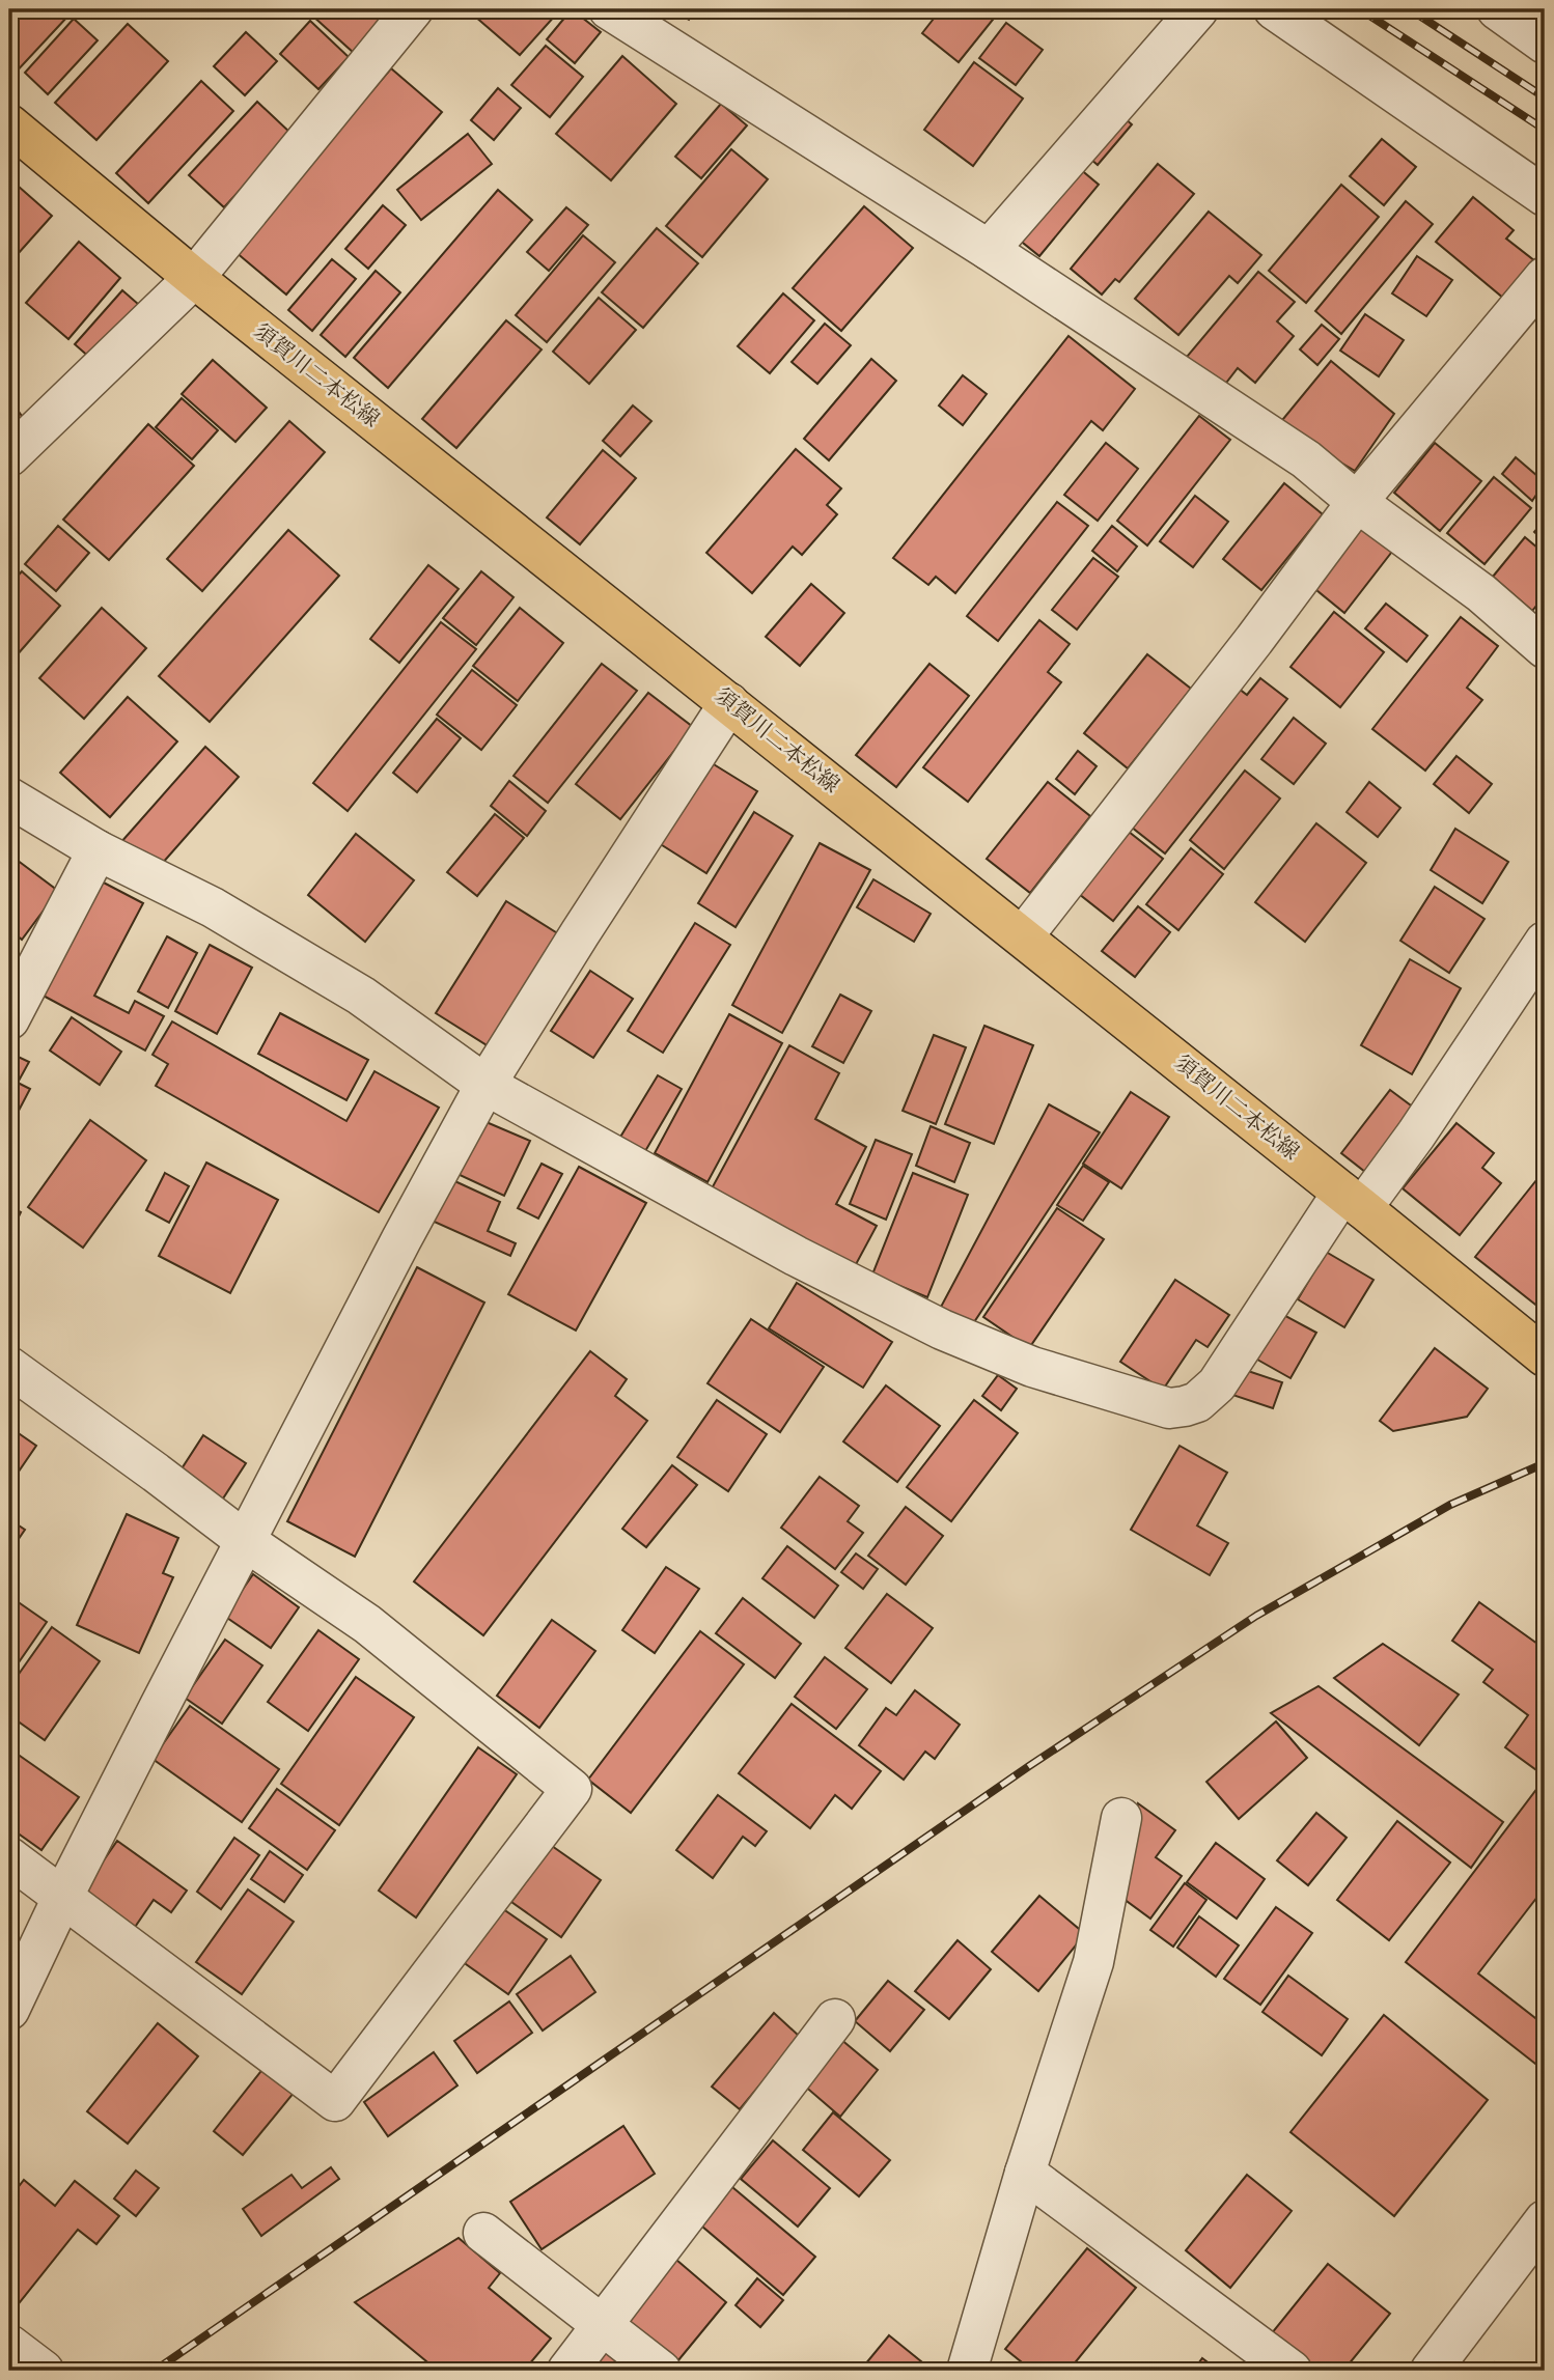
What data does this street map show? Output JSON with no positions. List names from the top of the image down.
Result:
{
  "streets": {
    "main road": ["須賀川二本松線"]
  }
}
